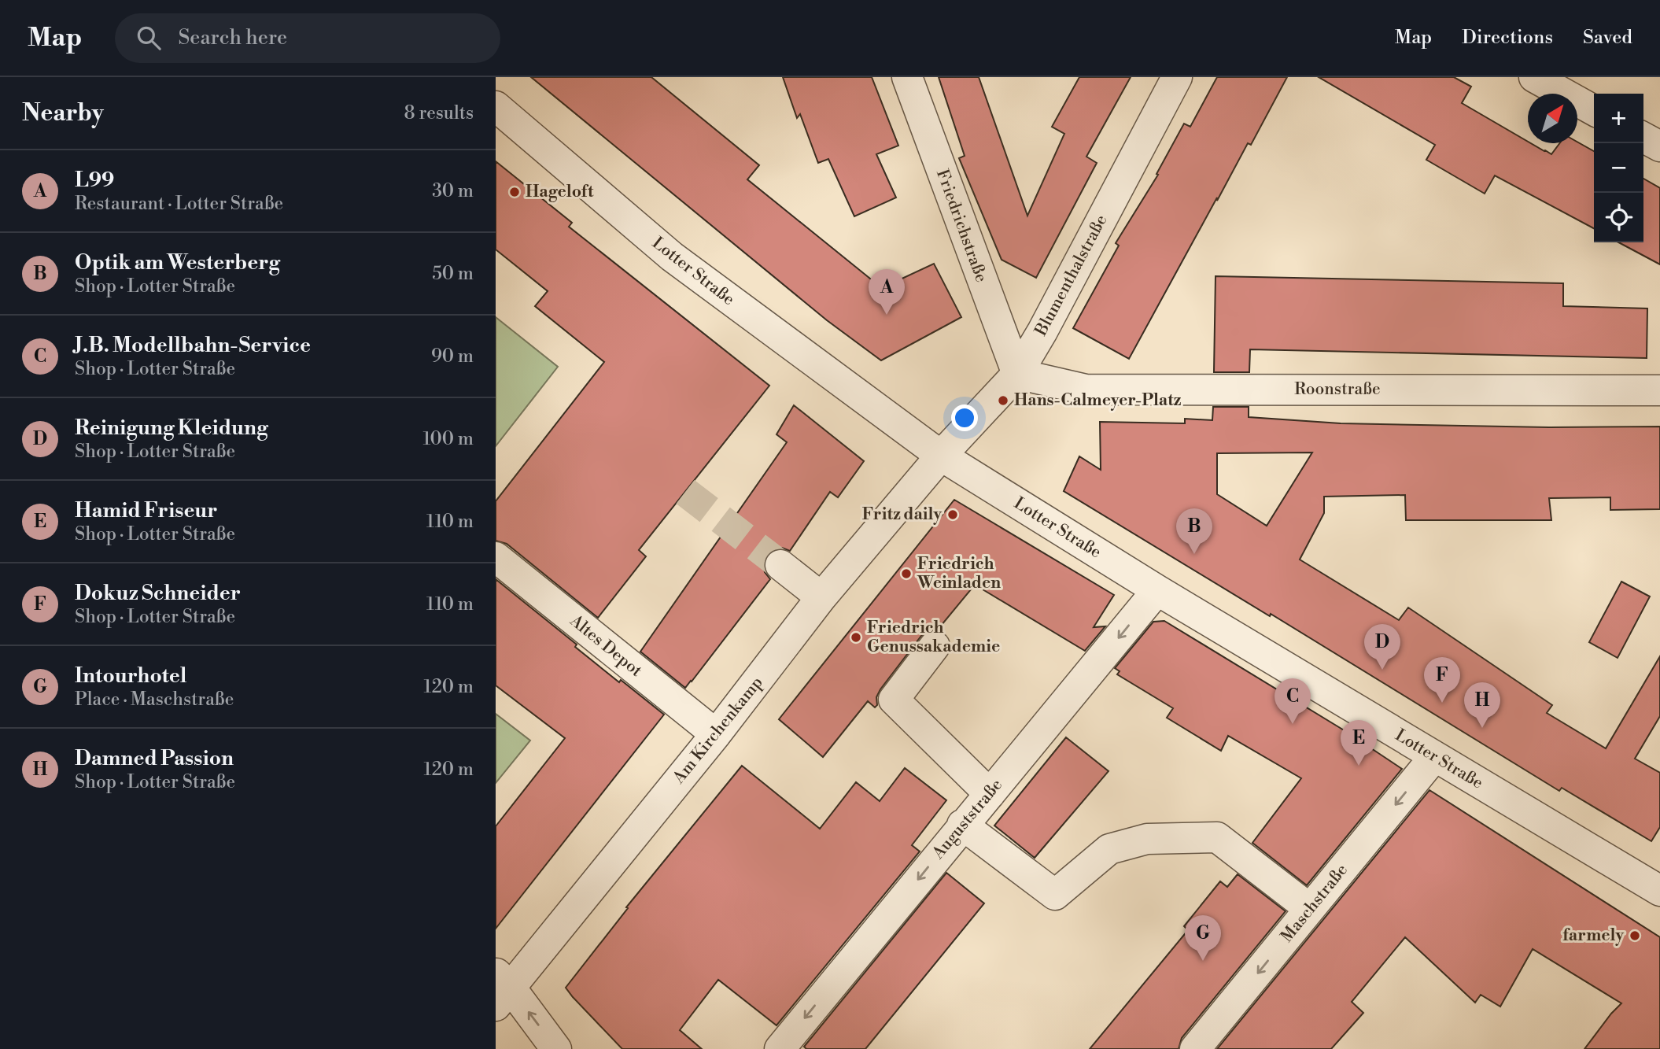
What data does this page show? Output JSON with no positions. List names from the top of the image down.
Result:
{
  "streets": {
    "street": [
      "Friedrichstraße",
      "Lotter Straße",
      "Blumenthalstraße",
      "Roonstraße",
      "Altes Depot",
      "Am Kirchenkamp",
      "Auguststraße",
      "Maschstraße"
    ]
  },
  "crossings": [
    ["Friedrichstraße", "Blumenthalstraße"],
    ["Friedrichstraße", "Roonstraße"],
    ["Lotter Straße", "Blumenthalstraße"],
    ["Lotter Straße", "Am Kirchenkamp"],
    ["Lotter Straße", "Auguststraße"],
    ["Lotter Straße", "Maschstraße"],
    ["Blumenthalstraße", "Roonstraße"],
    ["Blumenthalstraße", "Am Kirchenkamp"],
    ["Altes Depot", "Am Kirchenkamp"]
  ],
  "one_way": ["Auguststraße", "Maschstraße"],
  "places": [
    "Hageloft",
    "Hans-Calmeyer-Platz",
    "Fritz daily",
    "Friedrich Weinladen",
    "Friedrich Genussakademie",
    "farmely"
  ],
  "north": "top right",
  "page": {
    "header": "Map",
    "search": "Search here",
    "nav": ["Map", "Directions", "Saved"],
    "heading": ["Nearby", "8 results"],
    "map_buttons": ["+", "−"],
    "list": [
      {
        "mark": "A",
        "name": "L99",
        "note": "Restaurant · Lotter Straße",
        "value": "30 m"
      },
      {
        "mark": "B",
        "name": "Optik am Westerberg",
        "note": "Shop · Lotter Straße",
        "value": "50 m"
      },
      {
        "mark": "C",
        "name": "J.B. Modellbahn-Service",
        "note": "Shop · Lotter Straße",
        "value": "90 m"
      },
      {
        "mark": "D",
        "name": "Reinigung Kleidung",
        "note": "Shop · Lotter Straße",
        "value": "100 m"
      },
      {
        "mark": "E",
        "name": "Hamid Friseur",
        "note": "Shop · Lotter Straße",
        "value": "110 m"
      },
      {
        "mark": "F",
        "name": "Dokuz Schneider",
        "note": "Shop · Lotter Straße",
        "value": "110 m"
      },
      {
        "mark": "G",
        "name": "Intourhotel",
        "note": "Place · Maschstraße",
        "value": "120 m"
      },
      {
        "mark": "H",
        "name": "Damned Passion",
        "note": "Shop · Lotter Straße",
        "value": "120 m"
      }
    ],
    "pins": [
      "A",
      "B",
      "D",
      "F",
      "C",
      "H",
      "E",
      "G"
    ]
  }
}
